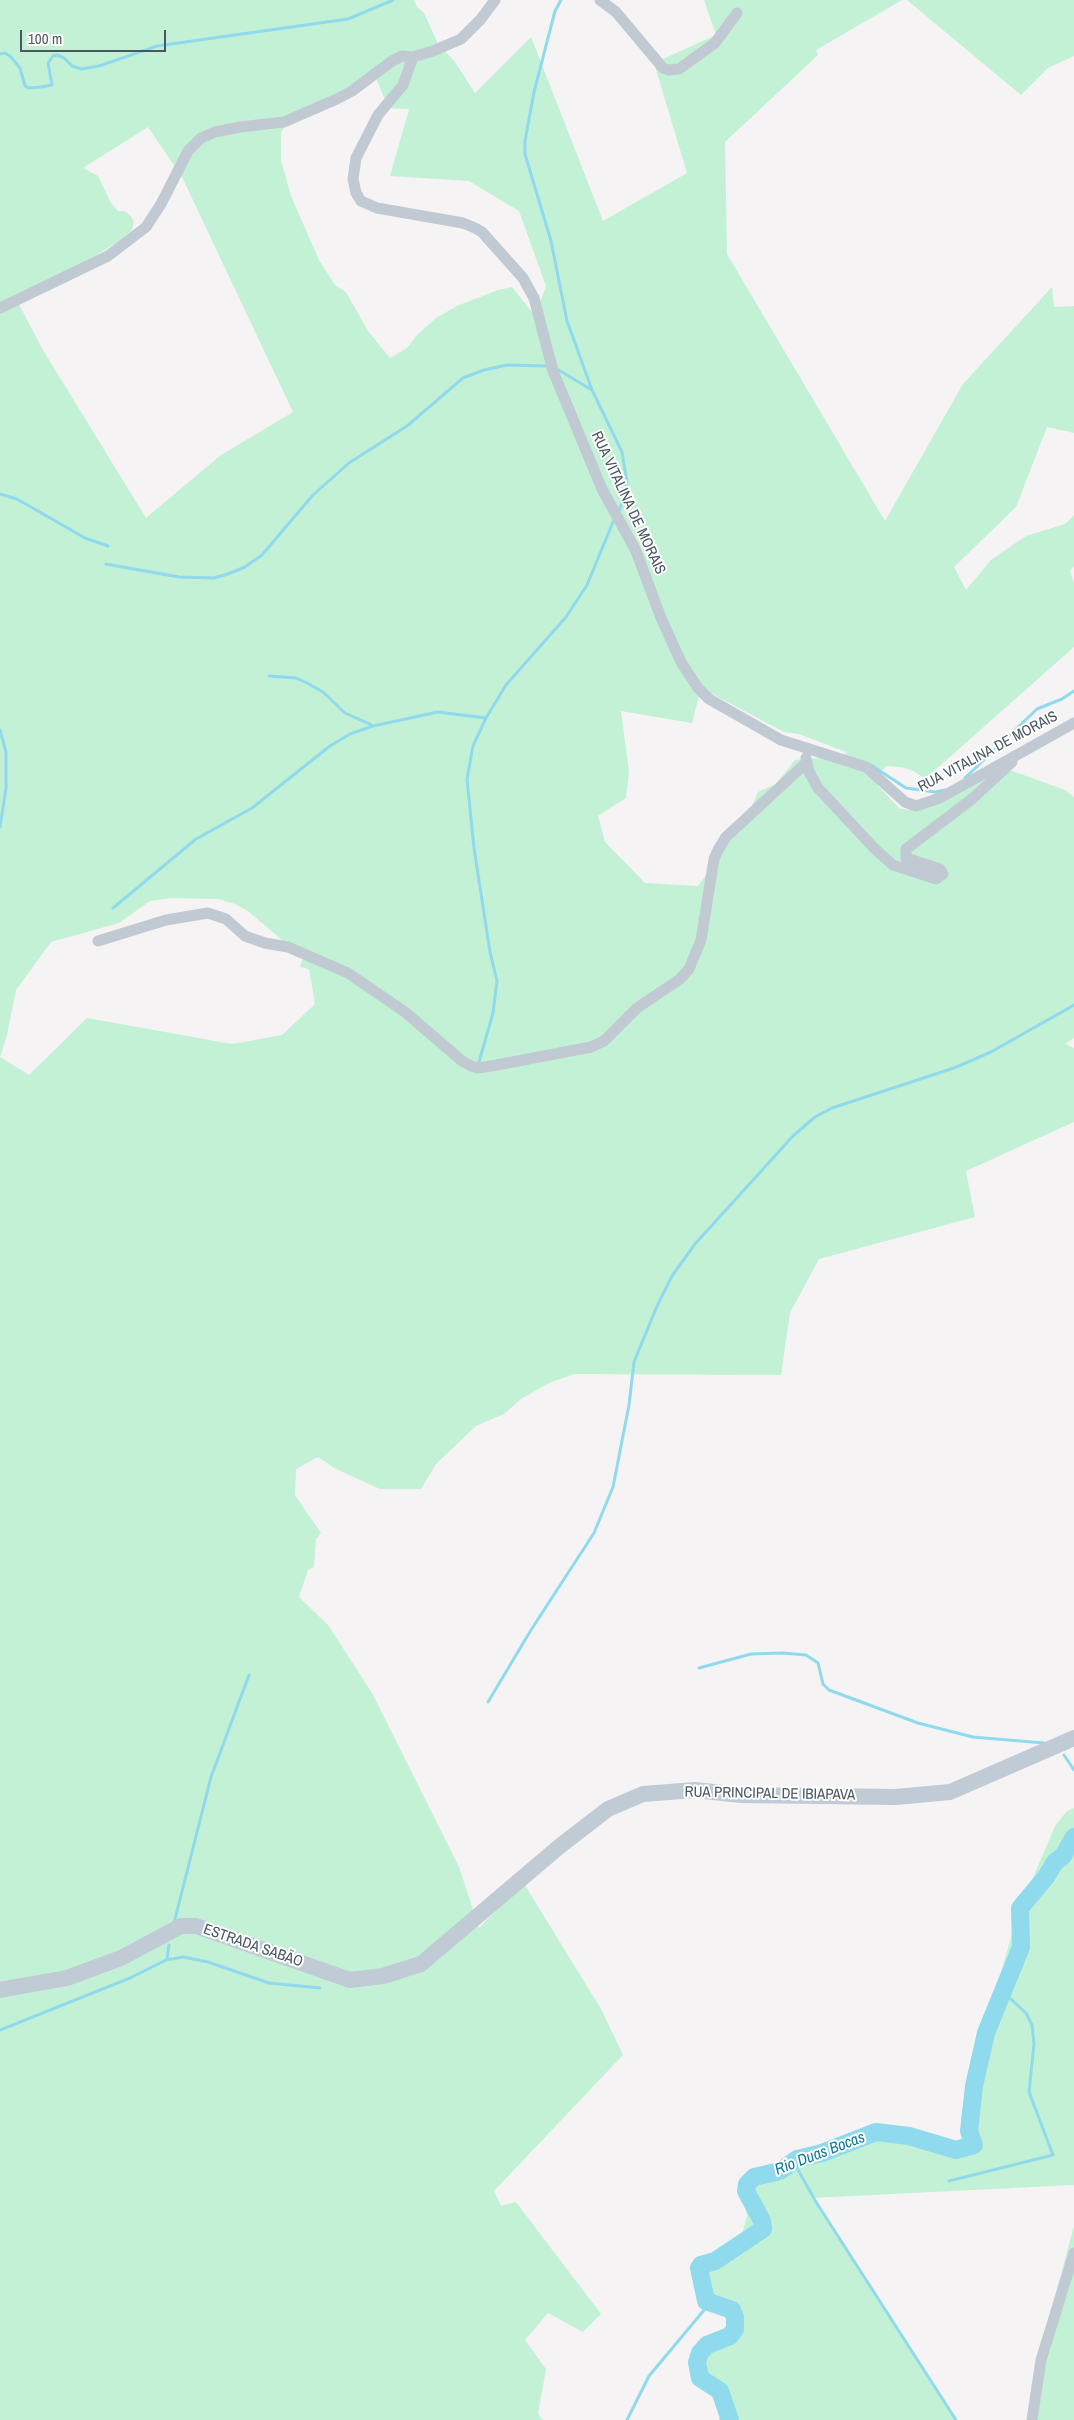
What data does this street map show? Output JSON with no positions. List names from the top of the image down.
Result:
{
  "streets": {
    "street": ["RUA VITALINA DE MORAIS", "RUA PRINCIPAL DE IBIAPAVA", "ESTRADA SABÄO"]
  },
  "crossings": [
    ["RUA PRINCIPAL DE IBIAPAVA", "ESTRADA SABÄO"]
  ],
  "water": ["Rio Duas Bocas"],
  "scale_bar": "100 m"
}
